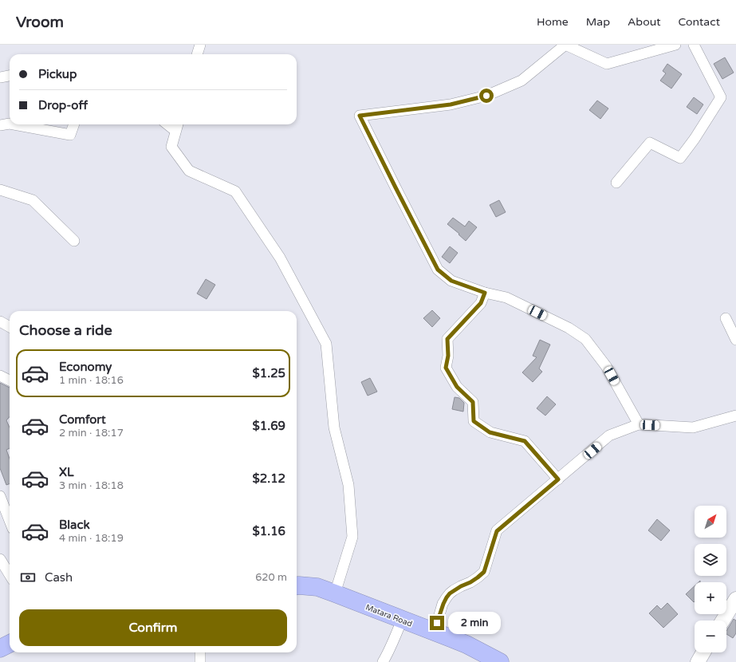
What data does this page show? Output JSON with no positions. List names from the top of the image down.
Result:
{
  "streets": {
    "highway": ["Matara Road"]
  },
  "north": "top right",
  "page": {
    "header": "Vroom",
    "nav": [
      "Home",
      "Map",
      "About",
      "Contact"
    ],
    "banner": ["Pickup", "Drop-off"],
    "heading": "Choose a ride",
    "list": [
      {
        "name": "Economy",
        "note": "1 min · 18:16",
        "value": "$1.25"
      },
      {
        "name": "Comfort",
        "note": "2 min · 18:17",
        "value": "$1.69"
      },
      {
        "name": "XL",
        "note": "3 min · 18:18",
        "value": "$2.12"
      },
      {
        "name": "Black",
        "note": "4 min · 18:19",
        "value": "$1.16"
      }
    ],
    "map_buttons": ["+", "−"],
    "pay": ["Cash", "620 m"],
    "buttons": "Confirm",
    "bubble": "2 min"
  }
}
